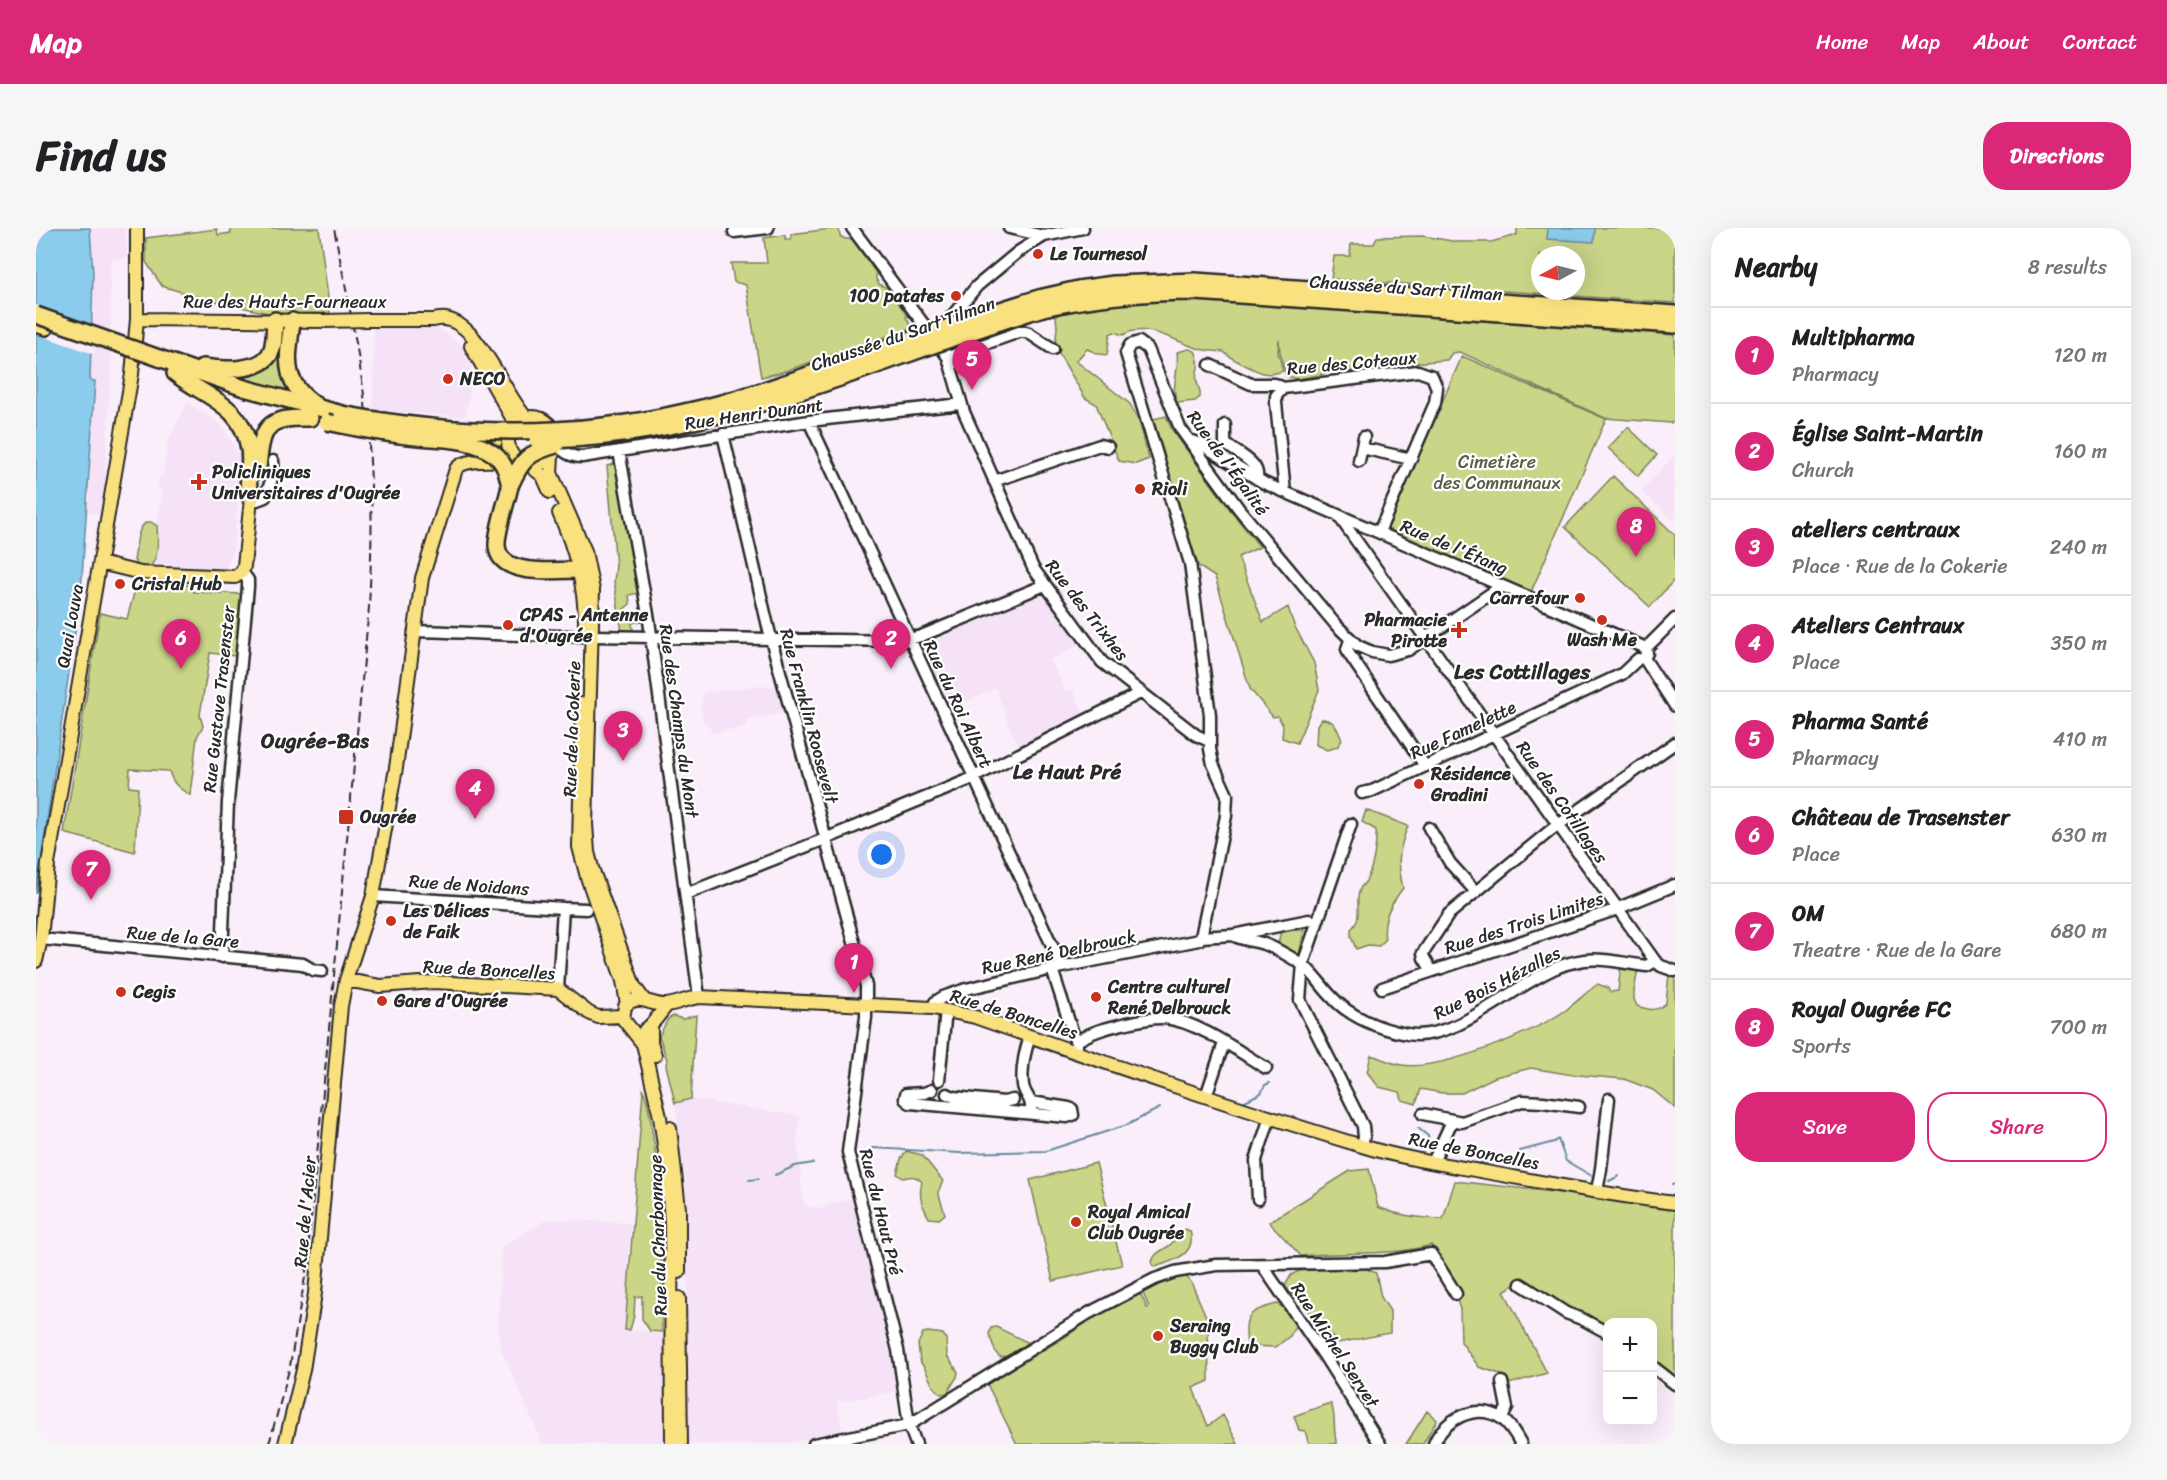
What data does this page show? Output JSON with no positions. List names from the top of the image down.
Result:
{
  "streets": {
    "highway": ["Chaussée du Sart Tilman"],
    "main road": [
      "Rue des Hauts-Fourneaux",
      "Quai Louva",
      "Rue Gustave Trasenster",
      "Rue de la Cokerie",
      "Rue de Boncelles",
      "Rue de l'Acier",
      "Rue du Charbonnage"
    ],
    "street": [
      "Rue des Coteaux",
      "Rue Henri Dunant",
      "Rue de l'Égalité",
      "Rue de l'Étang",
      "Rue des Trixhes",
      "Rue du Roi Albert",
      "Rue Franklin Roosevelt",
      "Rue des Champs du Mont",
      "Rue Famelette",
      "Rue des Cotillages",
      "Rue de Noidans",
      "Rue des Trois Limites",
      "Rue de la Gare",
      "Rue René Delbrouck",
      "Rue Bois Hézalles",
      "Rue du Haut Pré",
      "Rue Michel Servet"
    ]
  },
  "crossings": [
    ["Chaussée du Sart Tilman", "Rue Henri Dunant"],
    ["Rue des Hauts-Fourneaux", "Quai Louva"],
    ["Rue Henri Dunant", "Rue des Trixhes"],
    ["Rue Henri Dunant", "Rue du Roi Albert"],
    ["Rue Henri Dunant", "Rue Franklin Roosevelt"],
    ["Rue Henri Dunant", "Rue des Champs du Mont"],
    ["Rue de l'Égalité", "Rue de l'Étang"],
    ["Rue de l'Égalité", "Rue des Trixhes"],
    ["Rue de l'Égalité", "Rue des Cotillages"],
    ["Rue de l'Étang", "Rue Famelette"],
    ["Rue de l'Étang", "Rue des Cotillages"],
    ["Quai Louva", "Rue de la Gare"],
    ["Rue Gustave Trasenster", "Rue de la Gare"],
    ["Rue du Roi Albert", "Rue René Delbrouck"],
    ["Rue du Roi Albert", "Rue de Boncelles"],
    ["Rue Franklin Roosevelt", "Rue de Boncelles"],
    ["Rue Franklin Roosevelt", "Rue du Haut Pré"],
    ["Rue des Champs du Mont", "Rue de Boncelles"],
    ["Rue de la Cokerie", "Rue de Boncelles"],
    ["Rue de la Cokerie", "Rue de l'Acier"],
    ["Rue de la Cokerie", "Rue du Charbonnage"],
    ["Rue Famelette", "Rue des Cotillages"],
    ["Rue des Cotillages", "Rue des Trois Limites"],
    ["Rue des Cotillages", "Rue Bois Hézalles"],
    ["Rue de Noidans", "Rue de l'Acier"],
    ["Rue René Delbrouck", "Rue de Boncelles"],
    ["Rue de Boncelles", "Rue de l'Acier"],
    ["Rue de Boncelles", "Rue du Haut Pré"],
    ["Rue de Boncelles", "Rue du Charbonnage"]
  ],
  "districts": ["Les Cottillages", "Ougrée-Bas", "Le Haut Pré"],
  "parks": ["Cimetière des Communaux"],
  "places": {
    "other": [
      "Le Tournesol",
      "100 patates",
      "NECO",
      "Rioli",
      "Cristal Hub",
      "Carrefour",
      "Wash Me",
      "CPAS - Antenne d'Ougrée",
      "Résidence Gradini",
      "Les Délices de Faik",
      "Cegis",
      "Centre culturel René Delbrouck",
      "Gare d'Ougrée",
      "Royal Amical Club Ougrée",
      "Seraing Buggy Club"
    ],
    "health": ["Policliniques Universitaires d'Ougrée", "Pharmacie Pirotte"],
    "transit": ["Ougrée"]
  },
  "north": "left",
  "page": {
    "header": "Map",
    "nav": [
      "Home",
      "Map",
      "About",
      "Contact"
    ],
    "title": "Find us",
    "buttons": [
      "Directions",
      ["Save", "Share"]
    ],
    "heading": ["Nearby", "8 results"],
    "list": [
      {
        "mark": "1",
        "name": "Multipharma",
        "note": "Pharmacy",
        "value": "120 m"
      },
      {
        "mark": "2",
        "name": "Église Saint-Martin",
        "note": "Church",
        "value": "160 m"
      },
      {
        "mark": "3",
        "name": "ateliers centraux",
        "note": "Place · Rue de la Cokerie",
        "value": "240 m"
      },
      {
        "mark": "4",
        "name": "Ateliers Centraux",
        "note": "Place",
        "value": "350 m"
      },
      {
        "mark": "5",
        "name": "Pharma Santé",
        "note": "Pharmacy",
        "value": "410 m"
      },
      {
        "mark": "6",
        "name": "Château de Trasenster",
        "note": "Place",
        "value": "630 m"
      },
      {
        "mark": "7",
        "name": "OM",
        "note": "Theatre · Rue de la Gare",
        "value": "680 m"
      },
      {
        "mark": "8",
        "name": "Royal Ougrée FC",
        "note": "Sports",
        "value": "700 m"
      }
    ],
    "pins": [
      "5",
      "8",
      "2",
      "6",
      "3",
      "4",
      "7",
      "1"
    ],
    "map_buttons": ["+", "−"]
  }
}
